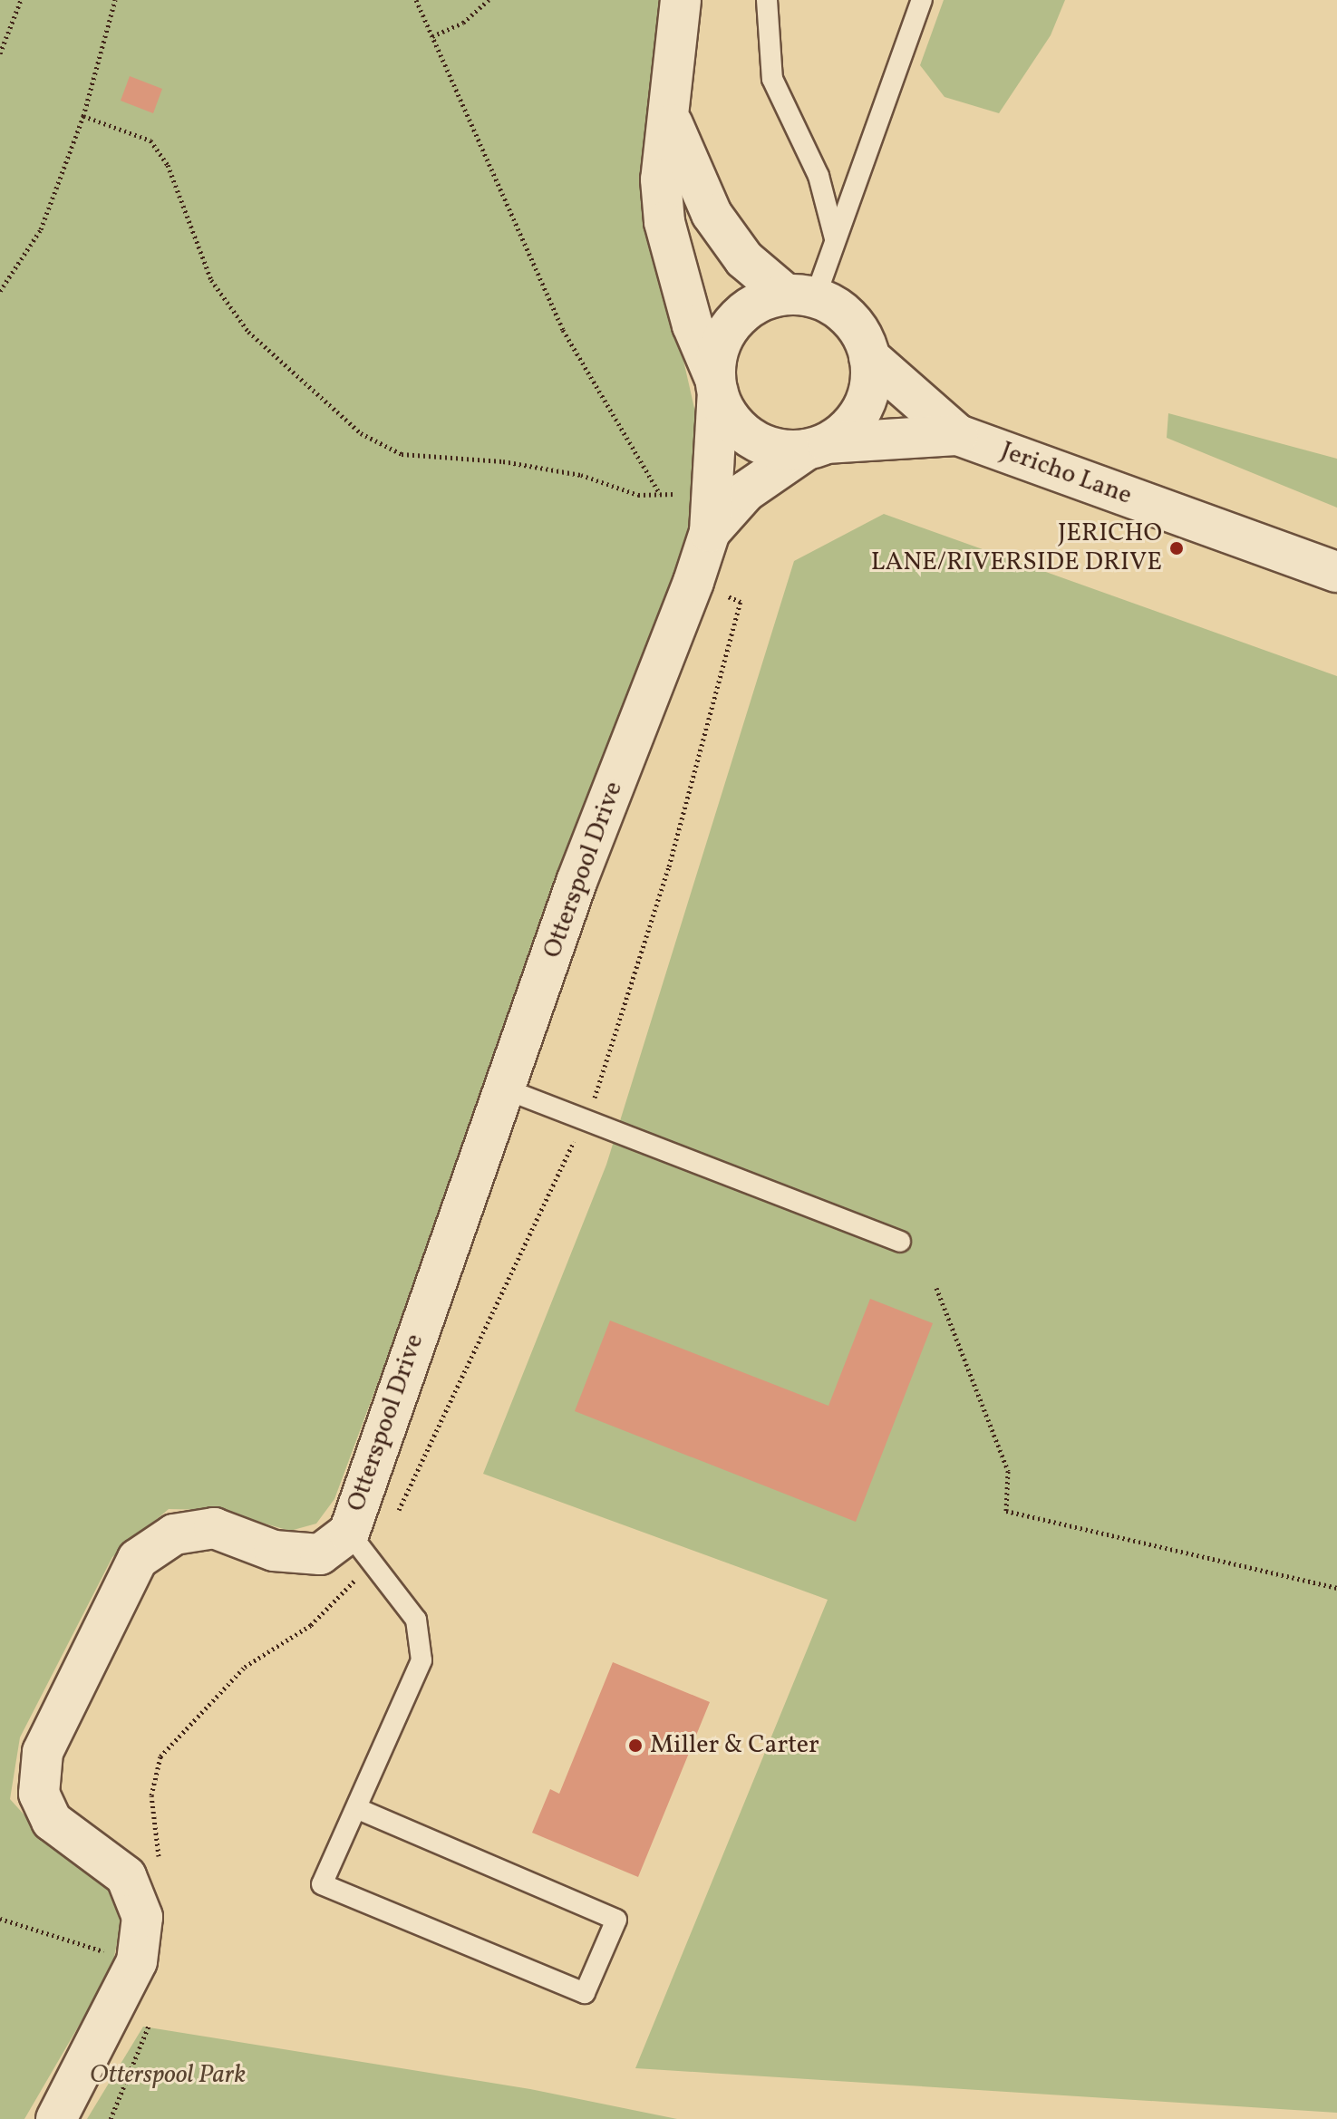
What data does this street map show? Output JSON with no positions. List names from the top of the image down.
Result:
{
  "streets": {
    "street": ["Jericho Lane", "Otterspool Drive"]
  },
  "crossings": [
    ["Jericho Lane", "Otterspool Drive"]
  ],
  "parks": ["Otterspool Park"],
  "places": ["JERICHO LANE/RIVERSIDE DRIVE", "Miller & Carter"]
}
